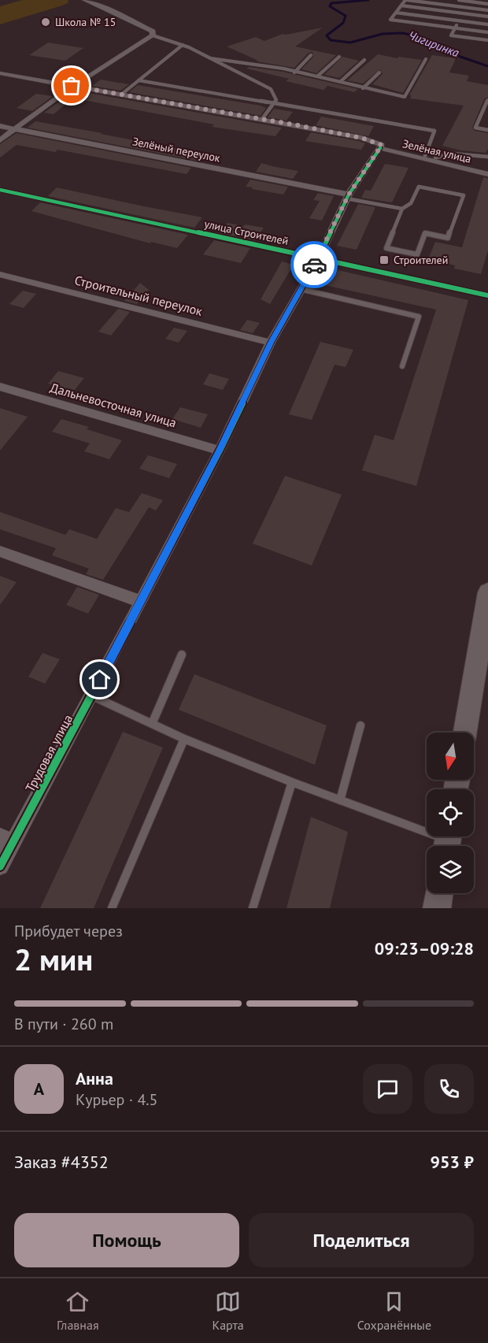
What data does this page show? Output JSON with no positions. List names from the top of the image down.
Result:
{
  "streets": {
    "street": [
      "Зелёный переулок",
      "Зелёная улица",
      "улица Строителей",
      "Строительный переулок",
      "Дальневосточная улица",
      "Трудовая улица"
    ]
  },
  "crossings": [
    ["Зелёный переулок", "Трудовая улица"],
    ["Зелёная улица", "Трудовая улица"],
    ["улица Строителей", "Трудовая улица"],
    ["Строительный переулок", "Трудовая улица"],
    ["Дальневосточная улица", "Трудовая улица"]
  ],
  "water": ["Чигиринка"],
  "places": {
    "other": ["Школа № 15"],
    "transit": ["Строителей"]
  },
  "north": "bottom",
  "page": {
    "heading": ["2 мин", "Прибудет через", "09:23–09:28"],
    "panel": [
      "Анна",
      "Курьер · 4.5",
      "Заказ #4352",
      "953 ₽"
    ],
    "bar": "В пути · 260 m",
    "round": "А",
    "buttons": ["Помощь", "Поделиться"],
    "tabs": ["Главная", "Карта", "Сохранённые"]
  }
}
